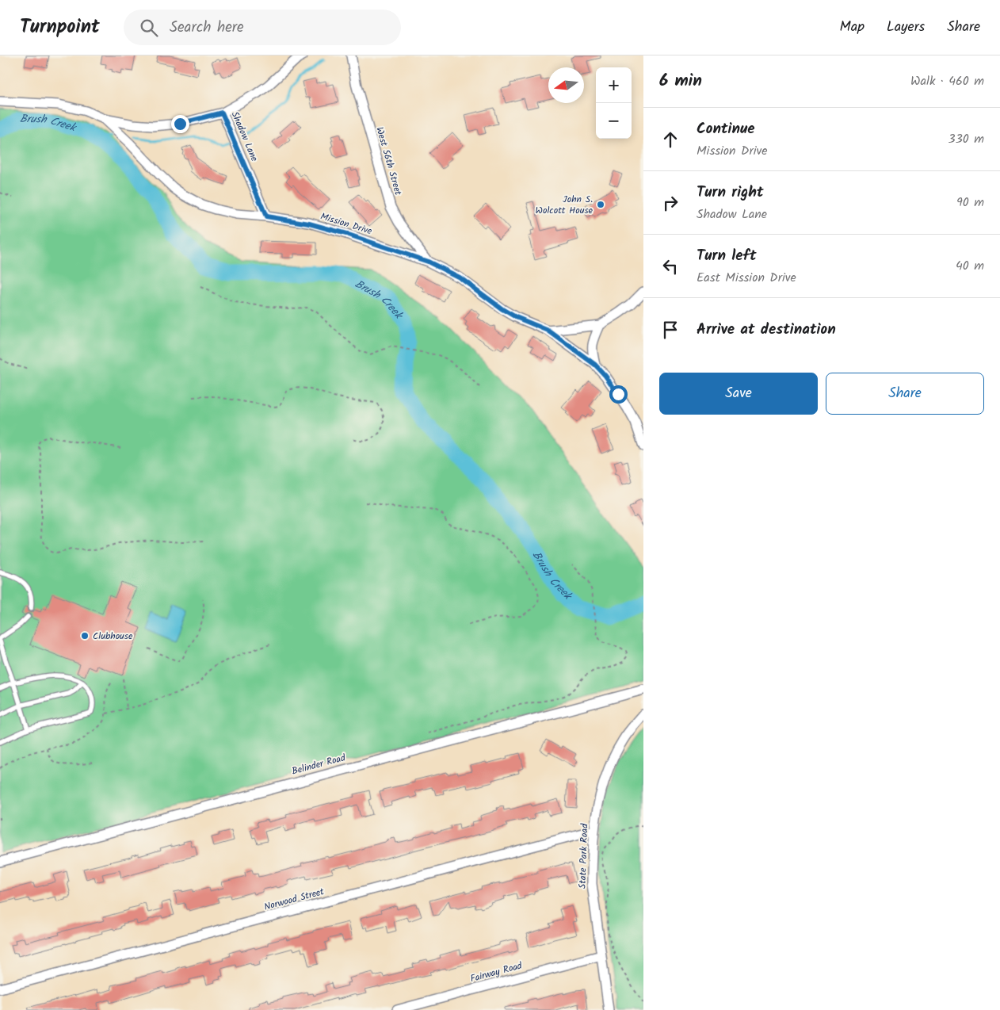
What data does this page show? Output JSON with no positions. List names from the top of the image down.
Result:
{
  "streets": {
    "street": [
      "Shadow Lane",
      "West 56th Street",
      "Mission Drive",
      "Belinder Road",
      "State Park Road",
      "Norwood Street",
      "Fairway Road"
    ]
  },
  "crossings": [
    ["Shadow Lane", "Mission Drive"],
    ["West 56th Street", "Mission Drive"],
    ["State Park Road", "Norwood Street"],
    ["State Park Road", "Fairway Road"]
  ],
  "water": ["Brush Creek"],
  "places": ["John S. Wolcott House", "Clubhouse"],
  "north": "left",
  "page": {
    "header": "Turnpoint",
    "search": "Search here",
    "nav": ["Map", "Layers", "Share"],
    "heading": ["6 min", "Walk · 460 m"],
    "map_buttons": ["+", "−"],
    "list": [
      ["Continue", "Mission Drive", "330 m"],
      ["Turn right", "Shadow Lane", "90 m"],
      ["Turn left", "East Mission Drive", "40 m"],
      "Arrive at destination"
    ],
    "buttons": ["Save", "Share"]
  }
}
